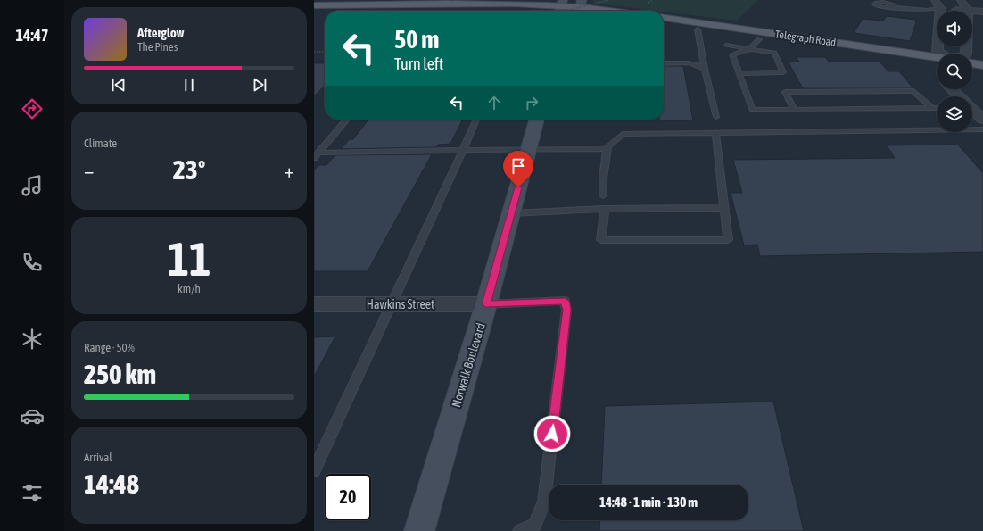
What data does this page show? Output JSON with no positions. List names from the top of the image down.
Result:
{
  "streets": {
    "main road": ["Telegraph Road", "Norwalk Boulevard"],
    "street": ["Hawkins Street"]
  },
  "crossings": [
    ["Hawkins Street", "Norwalk Boulevard"]
  ],
  "page": {
    "tabs": "14:47",
    "turn": ["50 m", "Turn left"],
    "song": ["Afterglow", "The Pines"],
    "tile": [
      "Climate",
      ["11", "km/h"],
      ["Range · 50%", "250 km"],
      ["Arrival", "14:48"]
    ],
    "heat": ["−", "23°", "+"],
    "limit": "20",
    "trip": "14:48 · 1 min · 130 m"
  }
}
